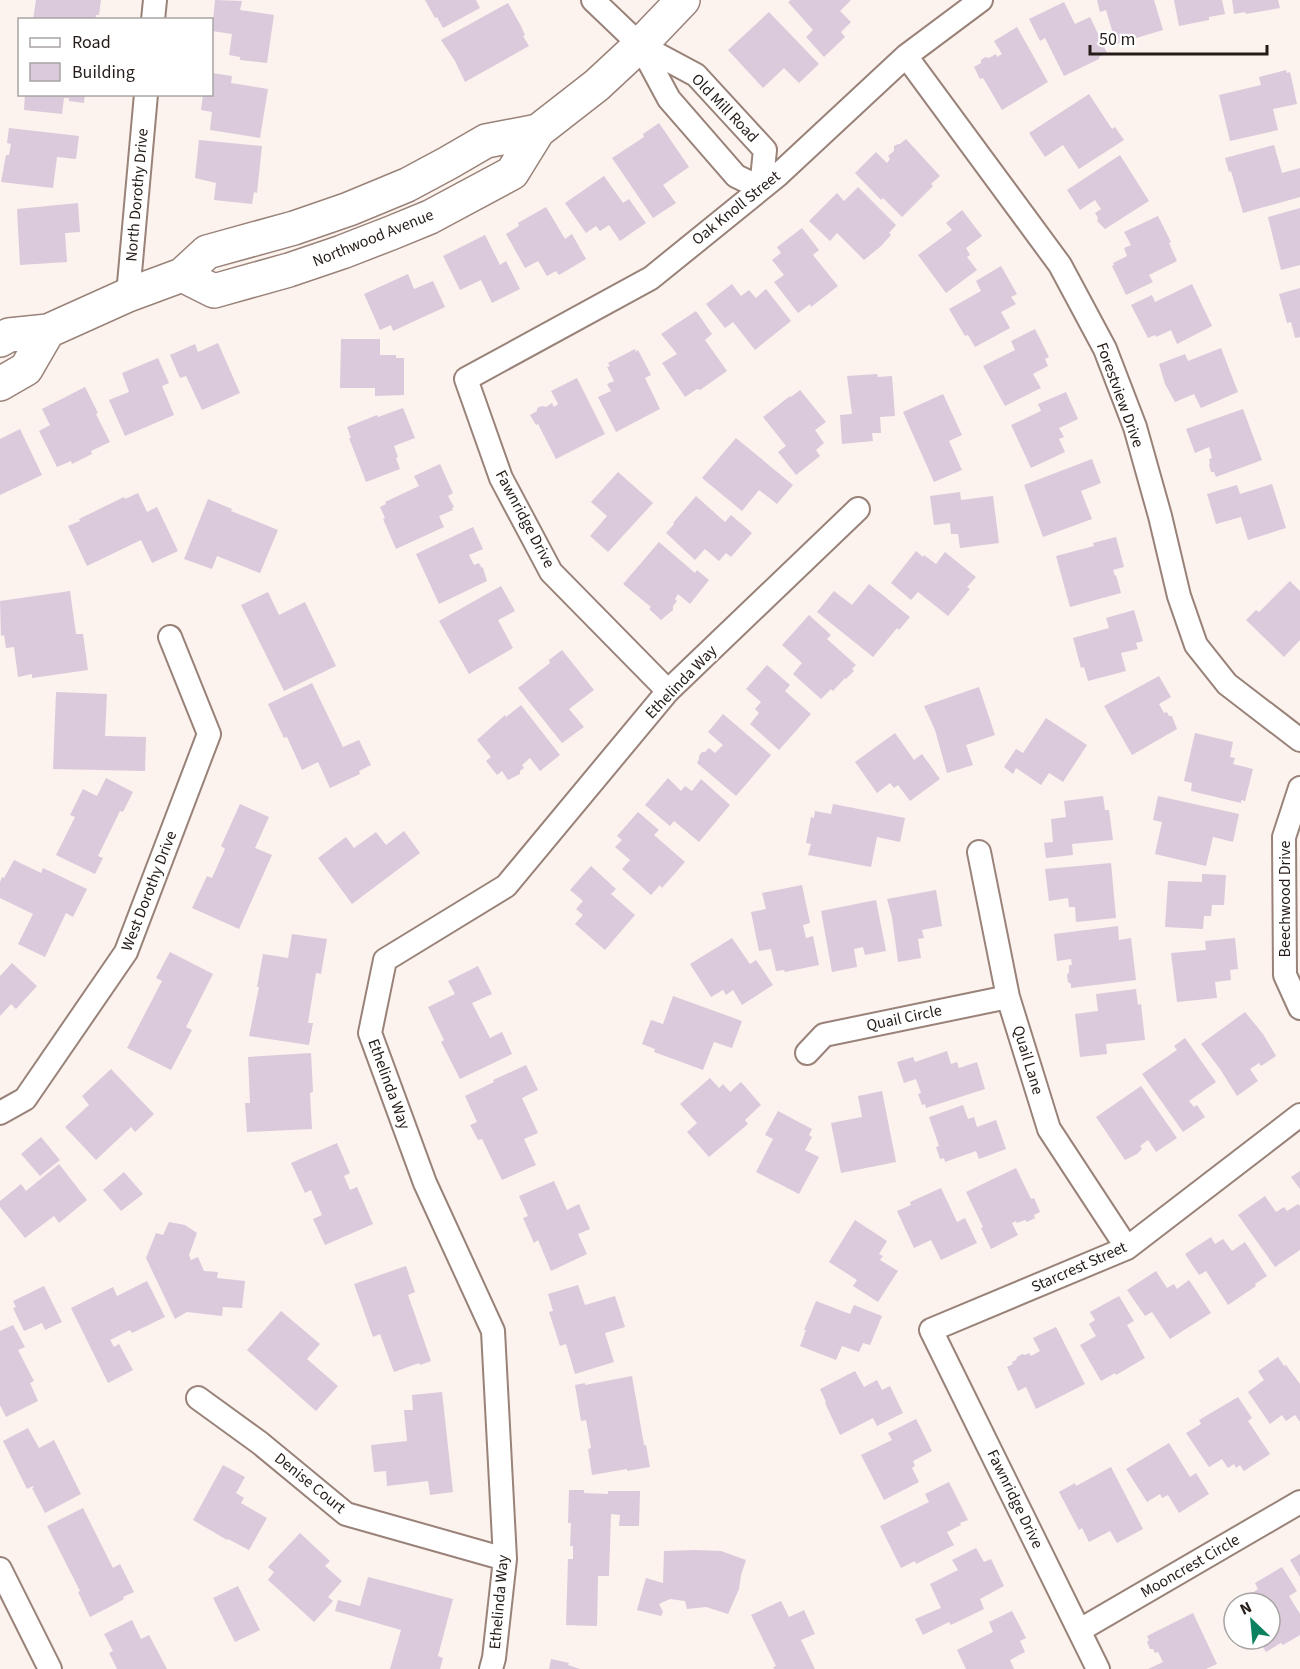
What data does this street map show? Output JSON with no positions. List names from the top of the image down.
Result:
{
  "streets": {
    "street": [
      "Old Mill Road",
      "North Dorothy Drive",
      "Oak Knoll Street",
      "Forestview Drive",
      "Fawnridge Drive",
      "Ethelinda Way",
      "West Dorothy Drive",
      "Beechwood Drive",
      "Quail Circle",
      "Quail Lane",
      "Starcrest Street",
      "Denise Court",
      "Mooncrest Circle"
    ]
  },
  "crossings": [
    ["Old Mill Road", "Oak Knoll Street"],
    ["Oak Knoll Street", "Forestview Drive"],
    ["Oak Knoll Street", "Fawnridge Drive"],
    ["Fawnridge Drive", "Ethelinda Way"],
    ["Fawnridge Drive", "Starcrest Street"],
    ["Fawnridge Drive", "Mooncrest Circle"],
    ["Ethelinda Way", "Denise Court"],
    ["Quail Circle", "Quail Lane"],
    ["Quail Lane", "Starcrest Street"]
  ],
  "legend": ["Road", "Building"],
  "scale_bar": "50 m",
  "north": "top left"
}
